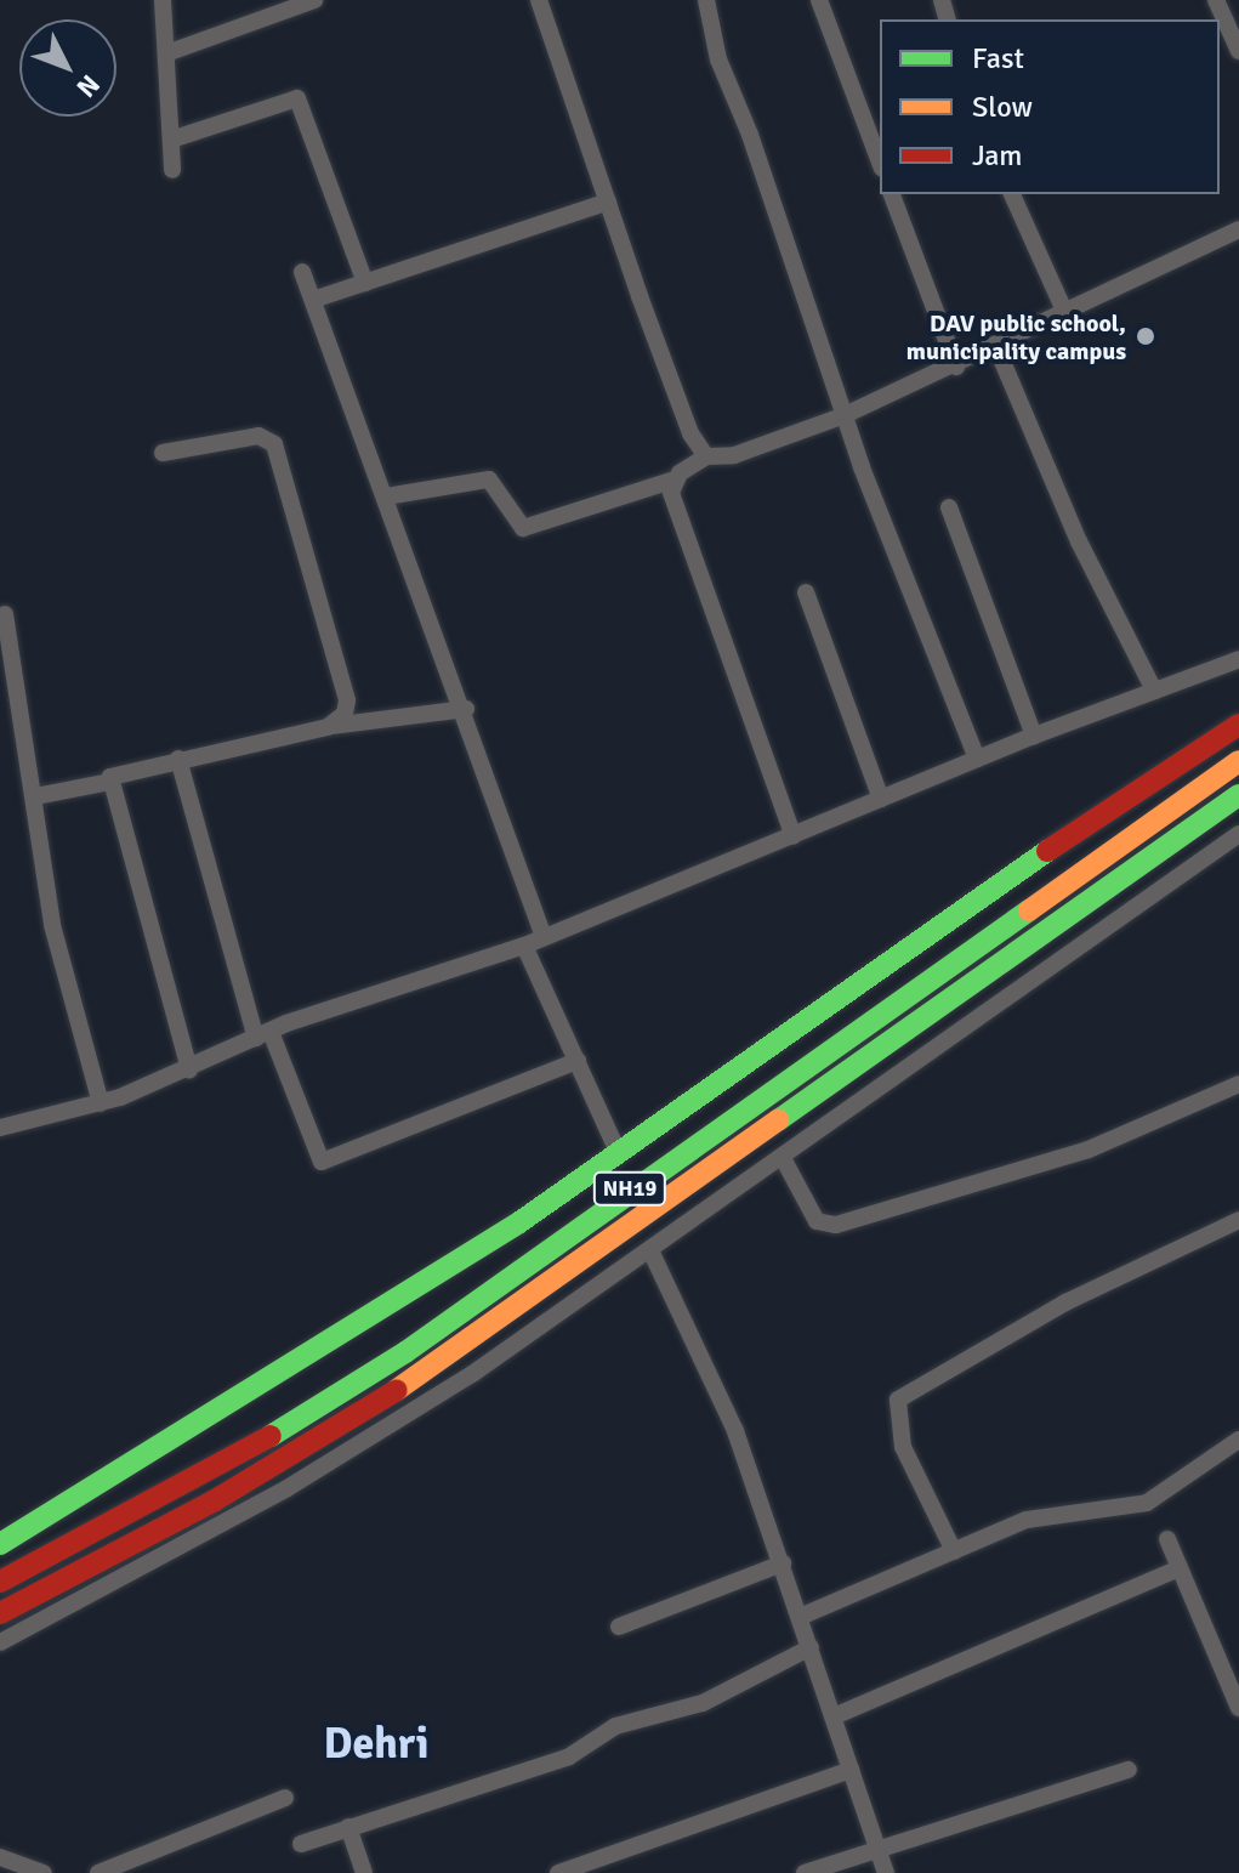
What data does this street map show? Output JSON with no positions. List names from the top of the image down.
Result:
{
  "streets": {
    "main road": ["NH19"]
  },
  "districts": ["Dehri"],
  "places": ["DAV public school, municipality campus"],
  "legend": ["Fast", "Slow", "Jam"],
  "north": "bottom right"
}
